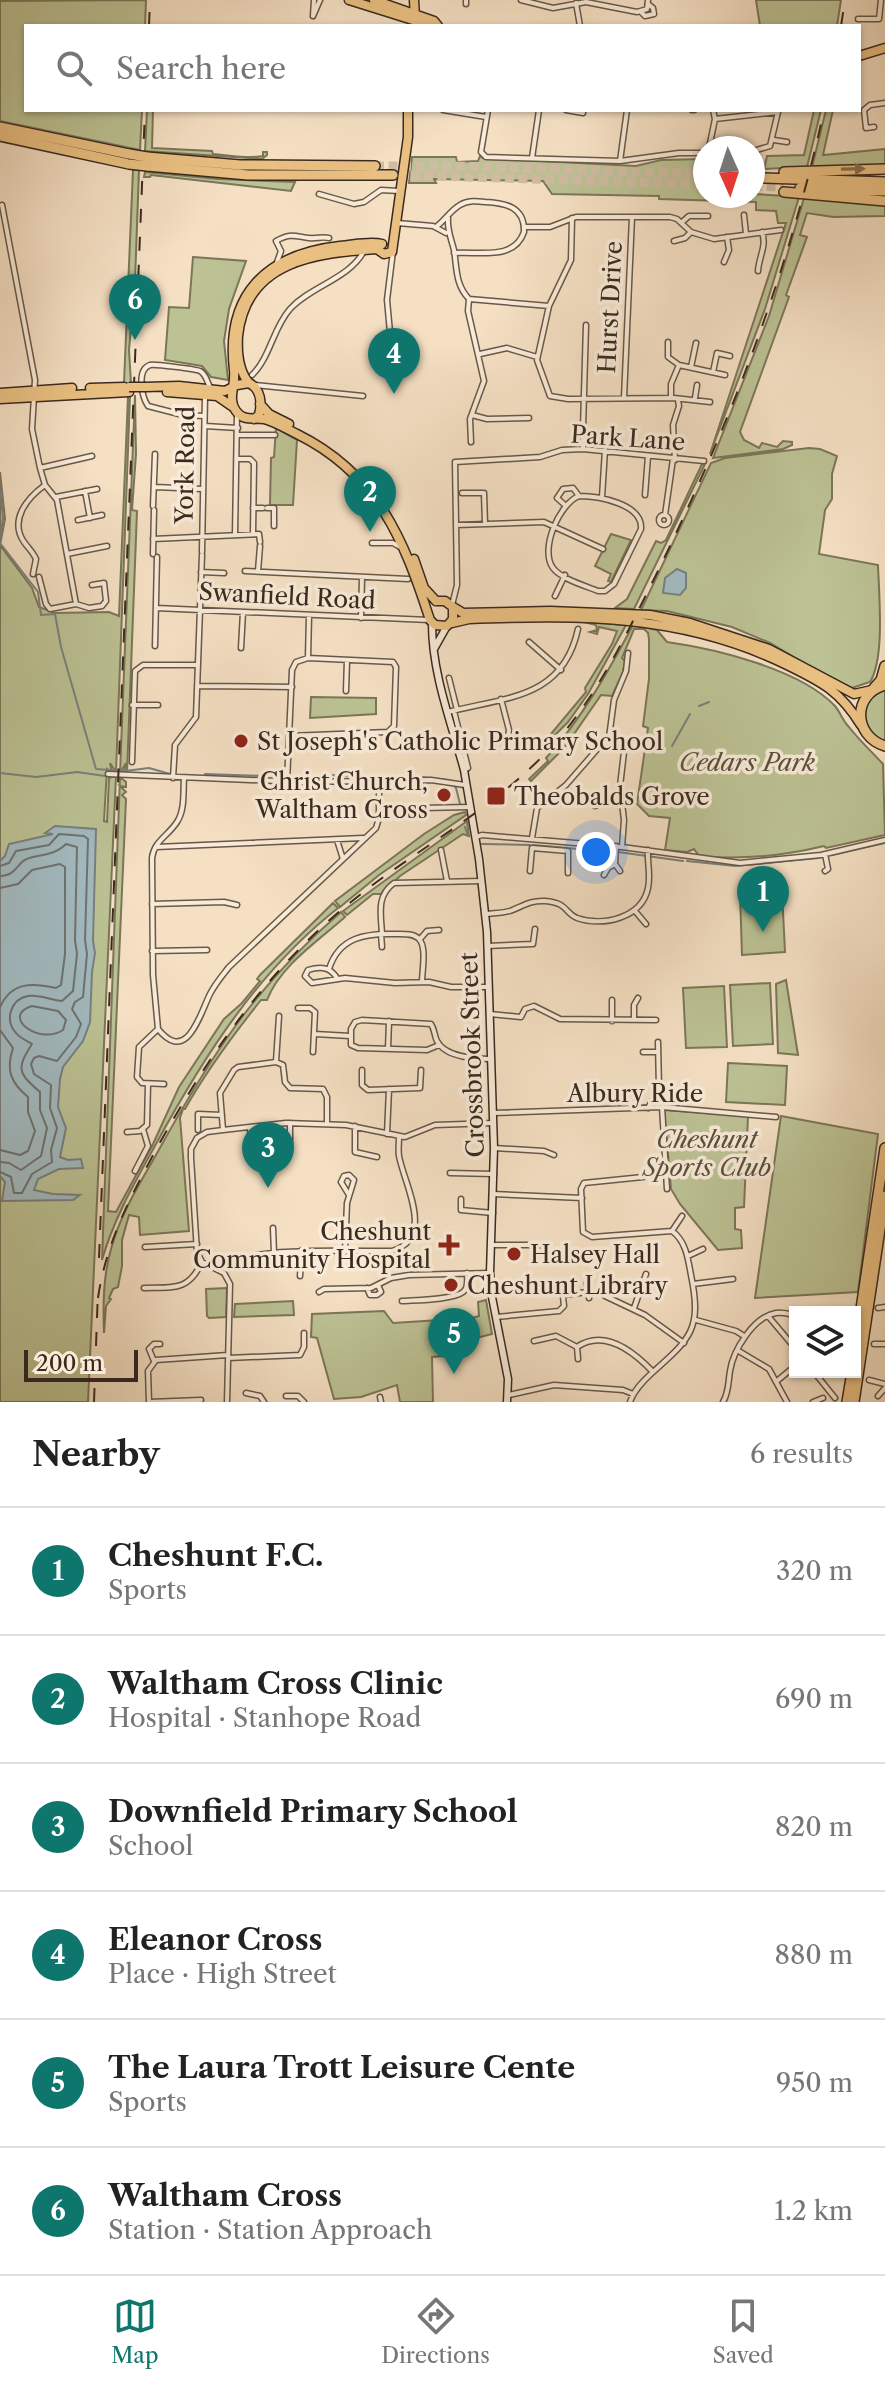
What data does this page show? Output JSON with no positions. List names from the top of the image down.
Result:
{
  "streets": {
    "main road": ["Crossbrook Street"],
    "street": [
      "Hurst Drive",
      "Park Lane",
      "York Road",
      "Swanfield Road",
      "Albury Ride"
    ]
  },
  "crossings": [
    ["York Road", "Swanfield Road"],
    ["Swanfield Road", "Crossbrook Street"],
    ["Crossbrook Street", "Albury Ride"]
  ],
  "parks": ["Cedars Park", "Cheshunt Sports Club"],
  "places": {
    "other": [
      "St Joseph's Catholic Primary School",
      "Christ Church, Waltham Cross",
      "Halsey Hall",
      "Cheshunt Library"
    ],
    "transit": ["Theobalds Grove"],
    "health": ["Cheshunt Community Hospital"]
  },
  "scale_bar": "200 m",
  "north": "bottom",
  "page": {
    "search": "Search here",
    "pins": [
      "6",
      "4",
      "2",
      "1",
      "3",
      "5"
    ],
    "scale": "200 m",
    "heading": ["Nearby", "6 results"],
    "list": [
      {
        "mark": "1",
        "name": "Cheshunt F.C.",
        "note": "Sports",
        "value": "320 m"
      },
      {
        "mark": "2",
        "name": "Waltham Cross Clinic",
        "note": "Hospital · Stanhope Road",
        "value": "690 m"
      },
      {
        "mark": "3",
        "name": "Downfield Primary School",
        "note": "School",
        "value": "820 m"
      },
      {
        "mark": "4",
        "name": "Eleanor Cross",
        "note": "Place · High Street",
        "value": "880 m"
      },
      {
        "mark": "5",
        "name": "The Laura Trott Leisure Cente",
        "note": "Sports",
        "value": "950 m"
      },
      {
        "mark": "6",
        "name": "Waltham Cross",
        "note": "Station · Station Approach",
        "value": "1.2 km"
      }
    ],
    "nav": ["Map", "Directions", "Saved"]
  }
}
